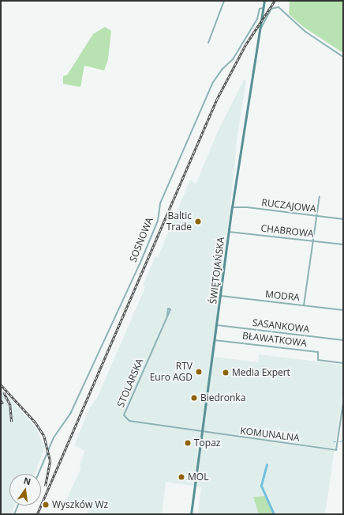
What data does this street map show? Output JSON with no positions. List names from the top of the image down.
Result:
{
  "streets": {
    "street": [
      "RUCZAJOWA",
      "CHABROWA",
      "SOSNOWA",
      "ŚWIĘTOJAŃSKA",
      "MODRA",
      "SASANKOWA",
      "BŁAWATKOWA",
      "STOLARSKA",
      "KOMUNALNA"
    ]
  },
  "crossings": [
    ["RUCZAJOWA", "ŚWIĘTOJAŃSKA"],
    ["CHABROWA", "ŚWIĘTOJAŃSKA"],
    ["SOSNOWA", "ŚWIĘTOJAŃSKA"],
    ["ŚWIĘTOJAŃSKA", "MODRA"],
    ["ŚWIĘTOJAŃSKA", "SASANKOWA"],
    ["ŚWIĘTOJAŃSKA", "BŁAWATKOWA"],
    ["ŚWIĘTOJAŃSKA", "STOLARSKA"],
    ["ŚWIĘTOJAŃSKA", "KOMUNALNA"],
    ["STOLARSKA", "KOMUNALNA"]
  ],
  "places": [
    "Baltic Trade",
    "RTV Euro AGD",
    "Media Expert",
    "Biedronka",
    "Topaz",
    "MOL",
    "Wyszków Wz"
  ],
  "north": "top"
}
